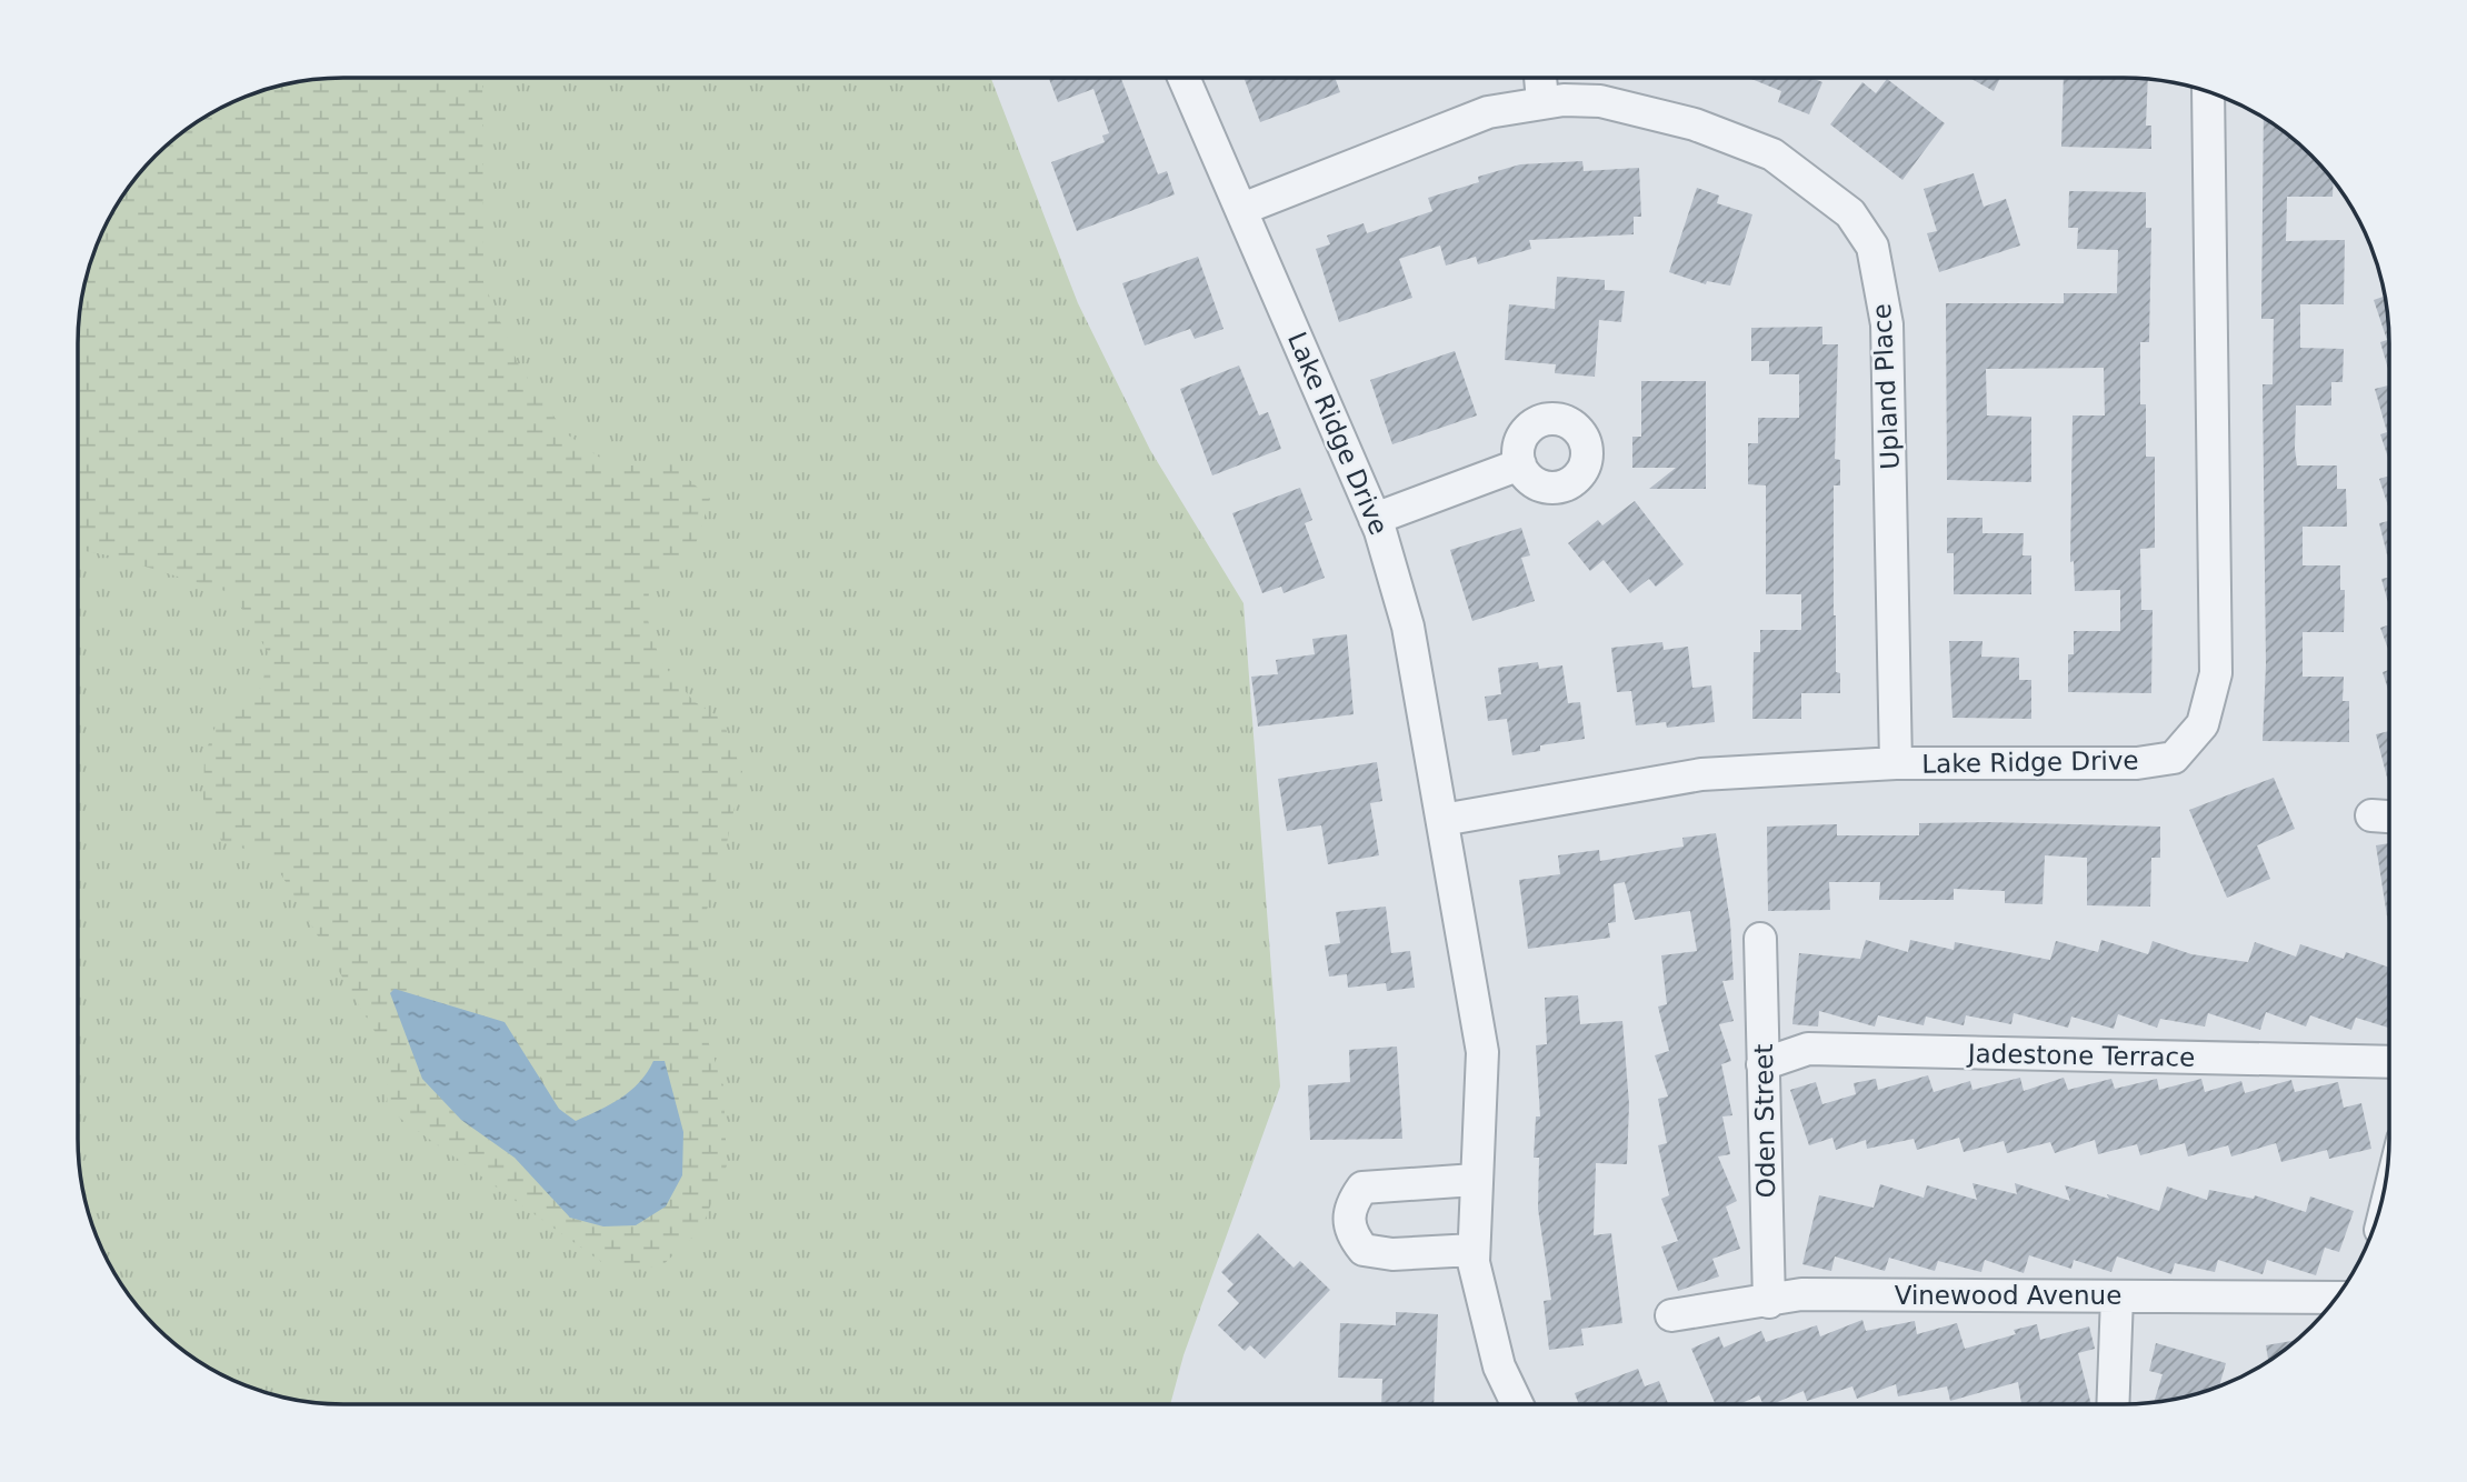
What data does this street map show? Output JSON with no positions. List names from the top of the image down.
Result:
{
  "streets": {
    "street": [
      "Upland Place",
      "Lake Ridge Drive",
      "Jadestone Terrace",
      "Oden Street",
      "Vinewood Avenue"
    ]
  },
  "crossings": [
    ["Upland Place", "Lake Ridge Drive"],
    ["Jadestone Terrace", "Oden Street"],
    ["Oden Street", "Vinewood Avenue"]
  ]
}
